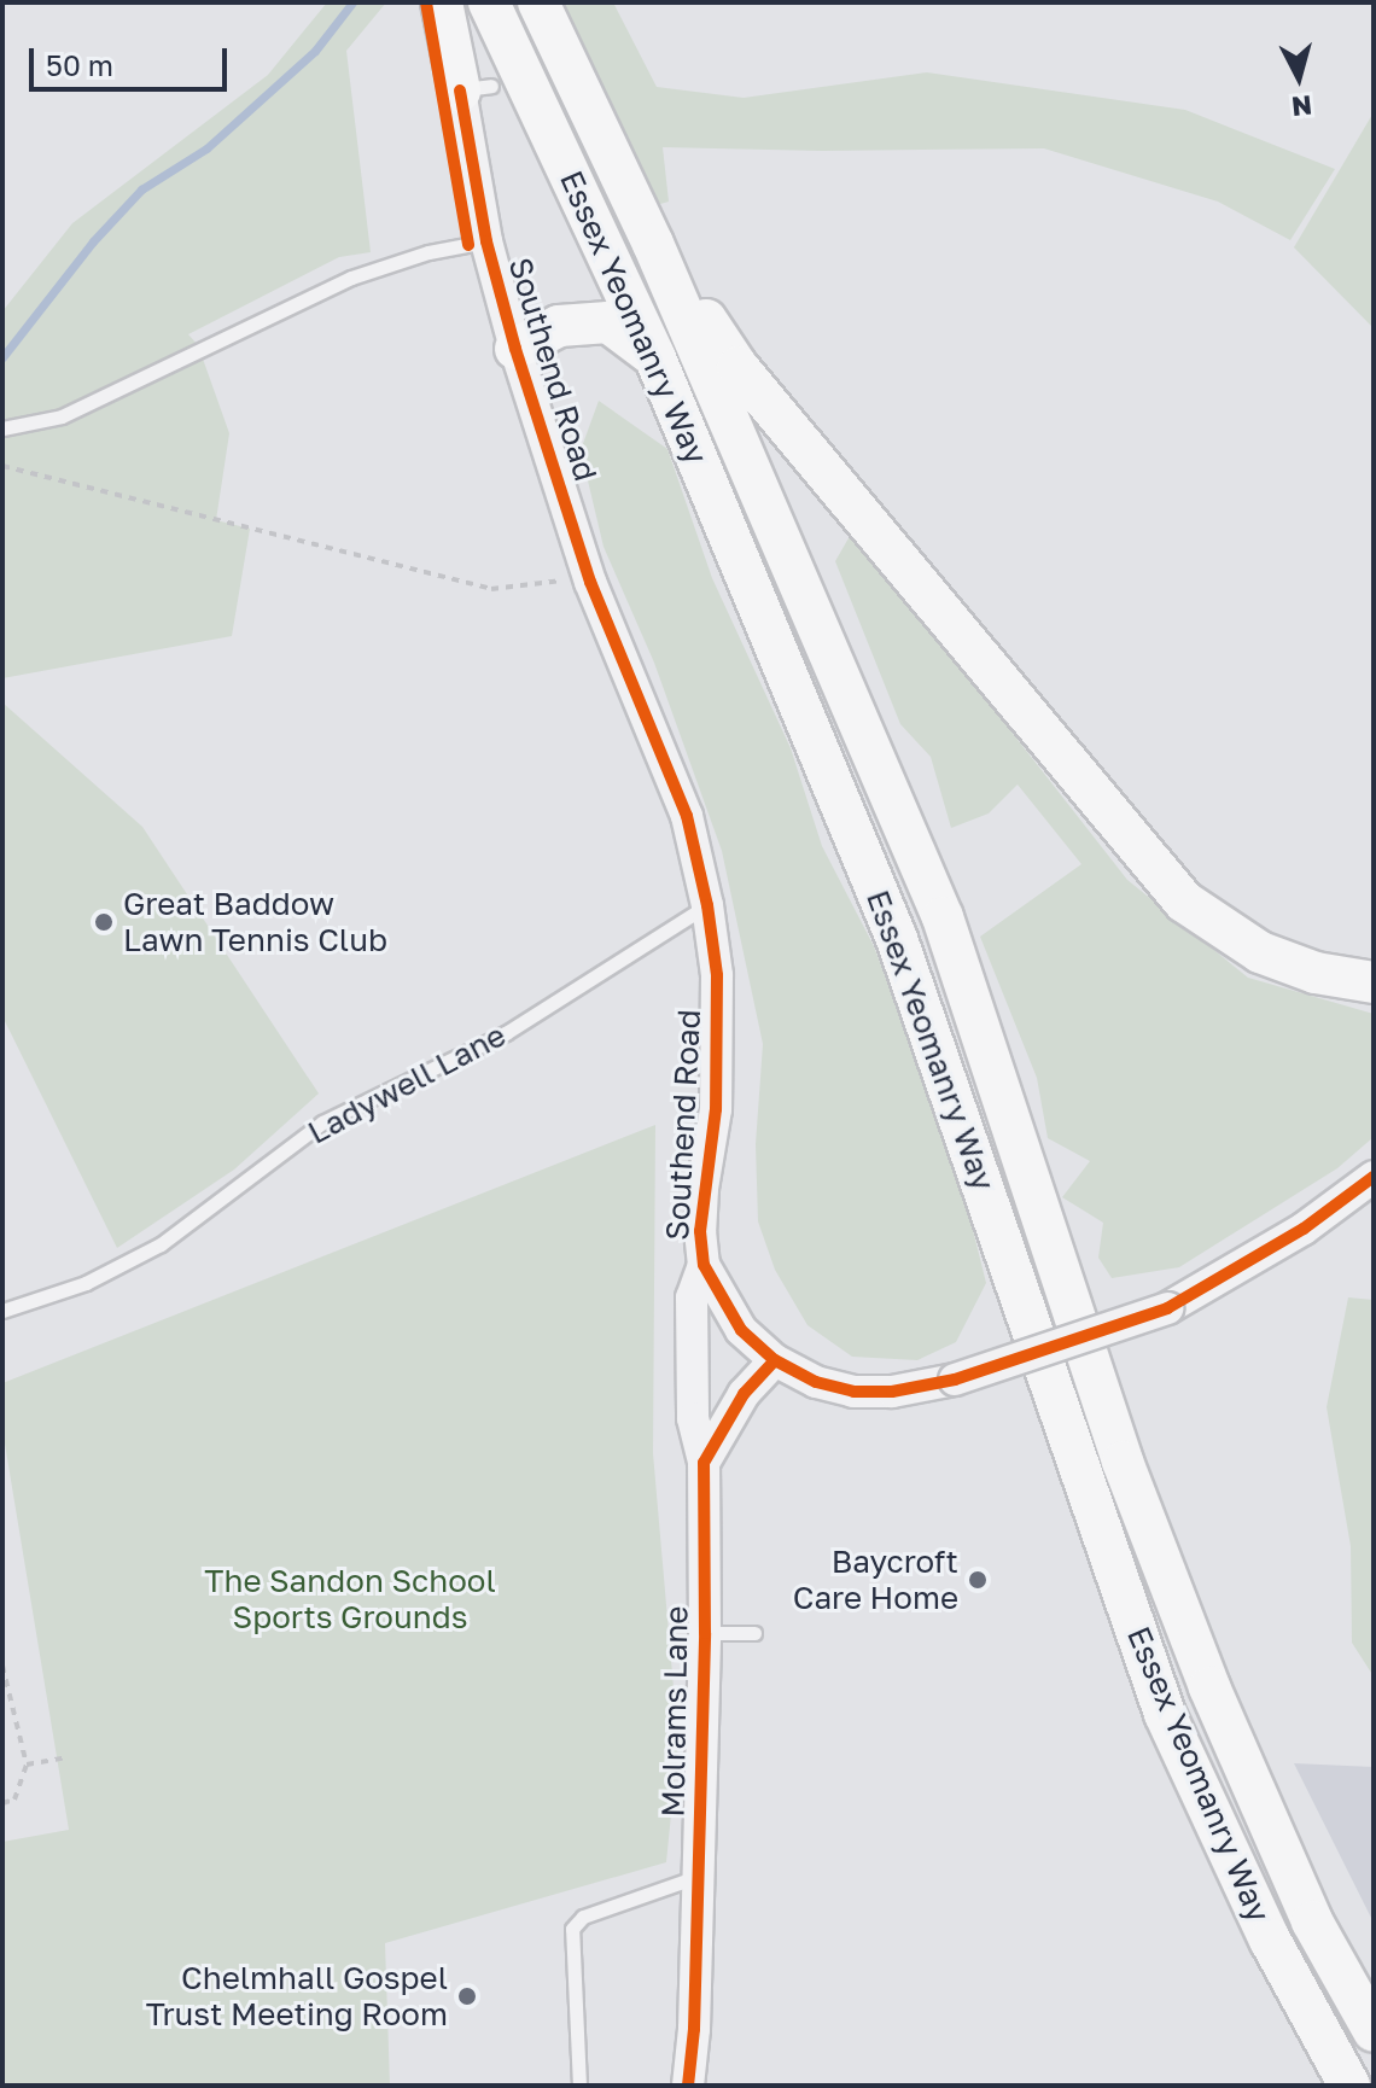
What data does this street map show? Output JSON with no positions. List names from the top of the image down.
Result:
{
  "streets": {
    "main road": ["Essex Yeomanry Way"],
    "street": ["Southend Road", "Molrams Lane"],
    "lane": ["Ladywell Lane"]
  },
  "crossings": [
    ["Southend Road", "Ladywell Lane"],
    ["Southend Road", "Molrams Lane"]
  ],
  "parks": ["The Sandon School Sports Grounds"],
  "places": ["Great Baddow Lawn Tennis Club", "Baycroft Care Home", "Chelmhall Gospel Trust Meeting Room"],
  "scale_bar": "50 m",
  "north": "bottom"
}
